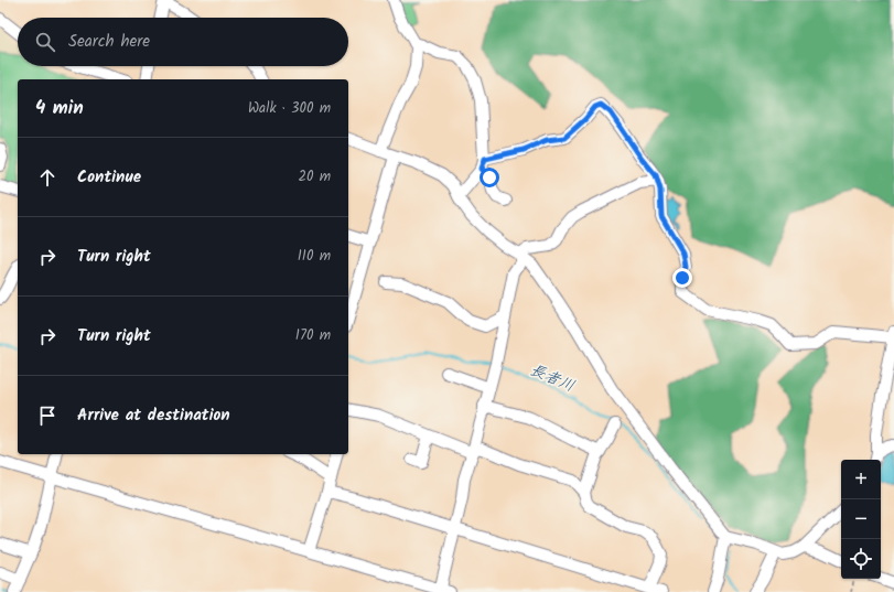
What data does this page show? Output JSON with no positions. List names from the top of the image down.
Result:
{
  "water": ["長者川"],
  "page": {
    "search": "Search here",
    "heading": ["4 min", "Walk · 300 m"],
    "list": [
      ["Continue", "20 m"],
      ["Turn right", "110 m"],
      ["Turn right", "170 m"],
      "Arrive at destination"
    ],
    "map_buttons": ["+", "−"]
  }
}
